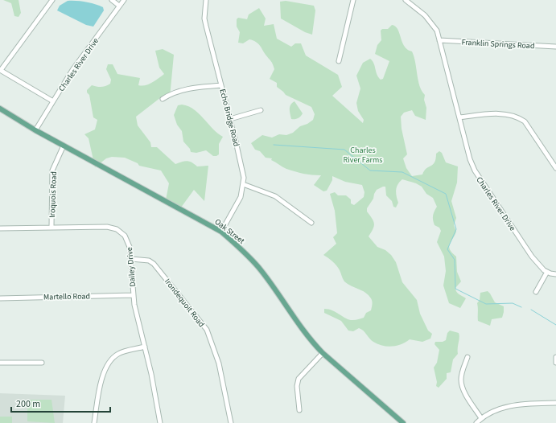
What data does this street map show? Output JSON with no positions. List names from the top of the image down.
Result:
{
  "streets": {
    "main road": ["Oak Street"],
    "street": [
      "Franklin Springs Road",
      "Charles River Drive",
      "Echo Bridge Road",
      "Iroquois Road",
      "Dailey Drive",
      "Martello Road",
      "Irondequoit Road"
    ]
  },
  "crossings": [
    ["Franklin Springs Road", "Charles River Drive"],
    ["Charles River Drive", "Oak Street"],
    ["Echo Bridge Road", "Oak Street"],
    ["Iroquois Road", "Oak Street"],
    ["Iroquois Road", "Dailey Drive"],
    ["Dailey Drive", "Martello Road"],
    ["Dailey Drive", "Irondequoit Road"]
  ],
  "parks": ["Charles River Farms"],
  "scale_bar": "200 m"
}
